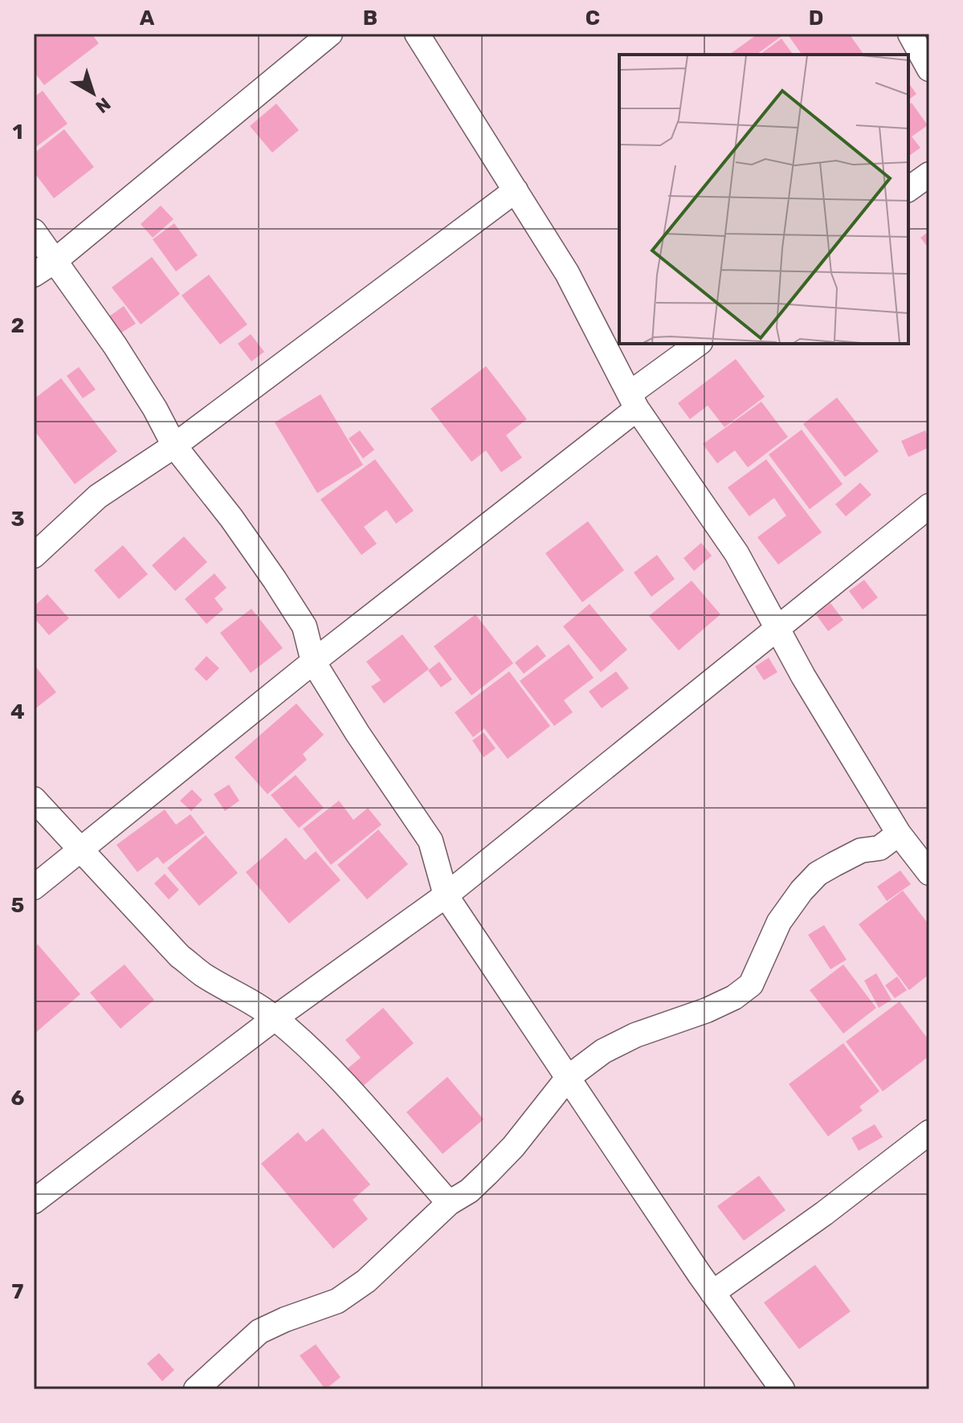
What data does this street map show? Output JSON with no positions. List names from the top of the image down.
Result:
{
  "north": "bottom right",
  "grid": {
    "columns": [
      "A",
      "B",
      "C",
      "D"
    ],
    "rows": [
      "1",
      "2",
      "3",
      "4",
      "5",
      "6",
      "7"
    ]
  }
}
